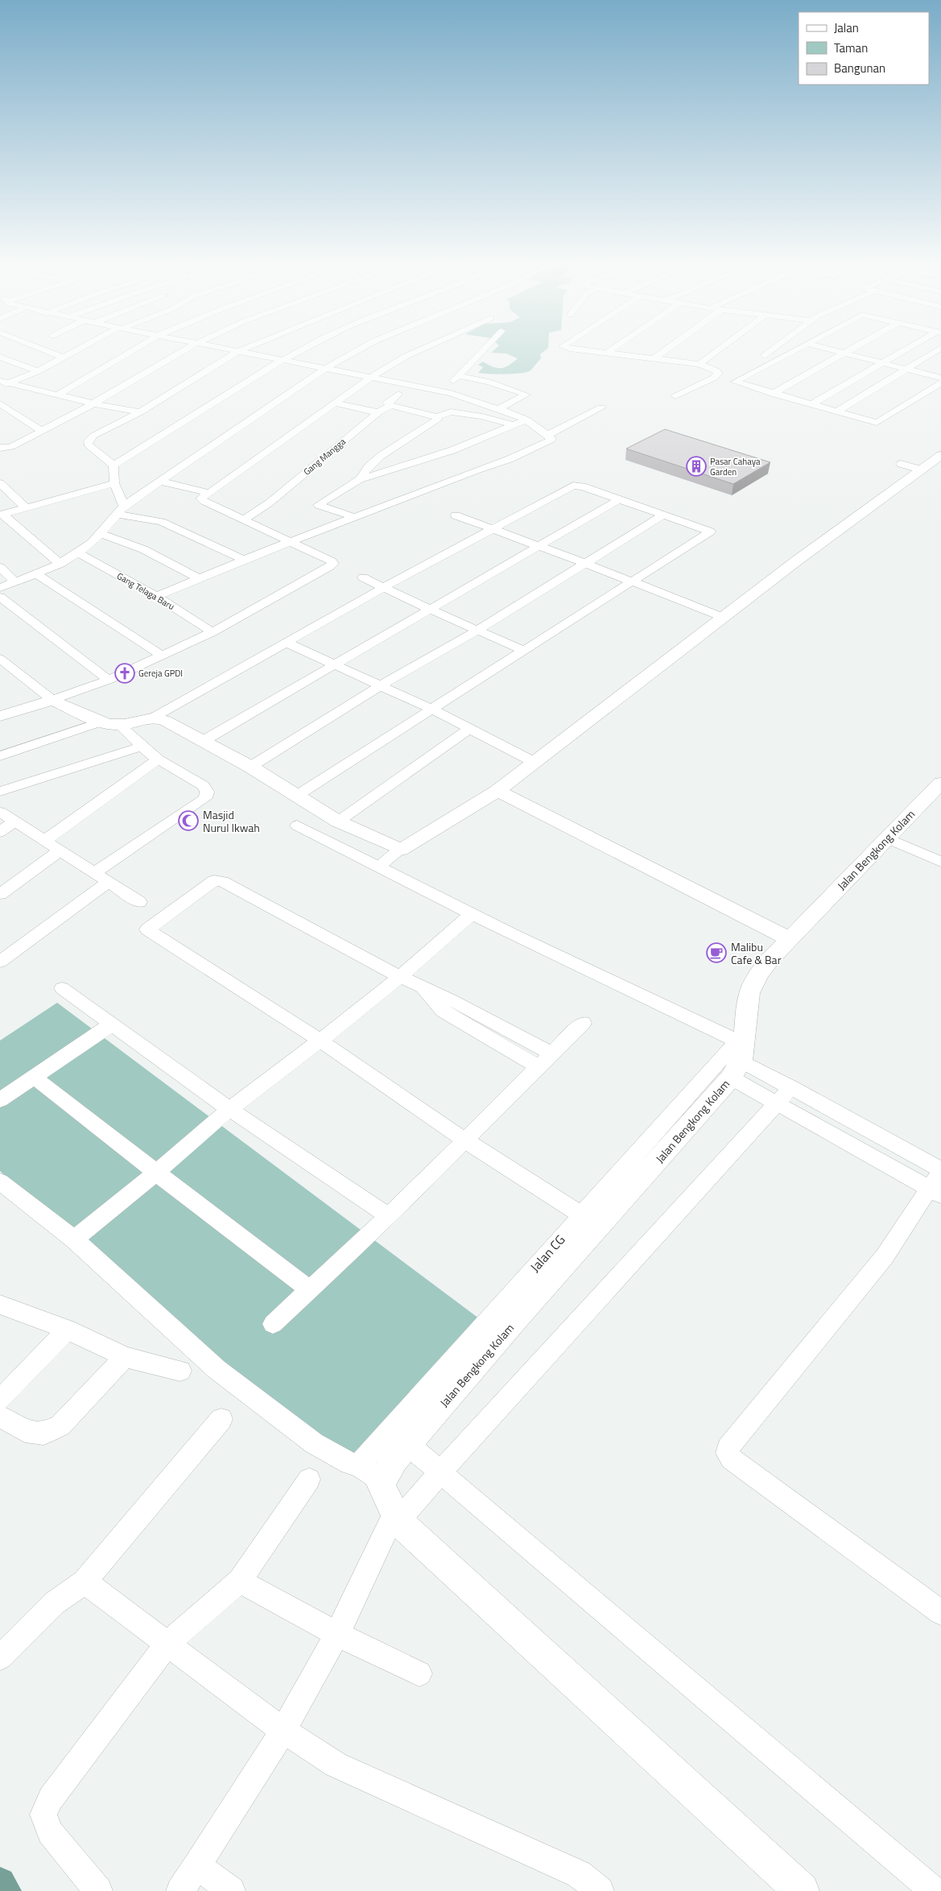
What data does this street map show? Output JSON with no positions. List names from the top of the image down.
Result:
{
  "streets": {
    "street": [
      "Gang Mangga",
      "Gang Telaga Baru",
      "Jalan Bengkong Kolam",
      "Jalan CG"
    ]
  },
  "crossings": [
    ["Jalan Bengkong Kolam", "Jalan CG"]
  ],
  "places": {
    "building": ["Pasar Cahaya Garden"],
    "church": ["Gereja GPDI"],
    "mosque": ["Masjid Nurul Ikwah"],
    "cafe": ["Malibu Cafe & Bar"]
  },
  "legend": ["Jalan", "Taman", "Bangunan"]
}
